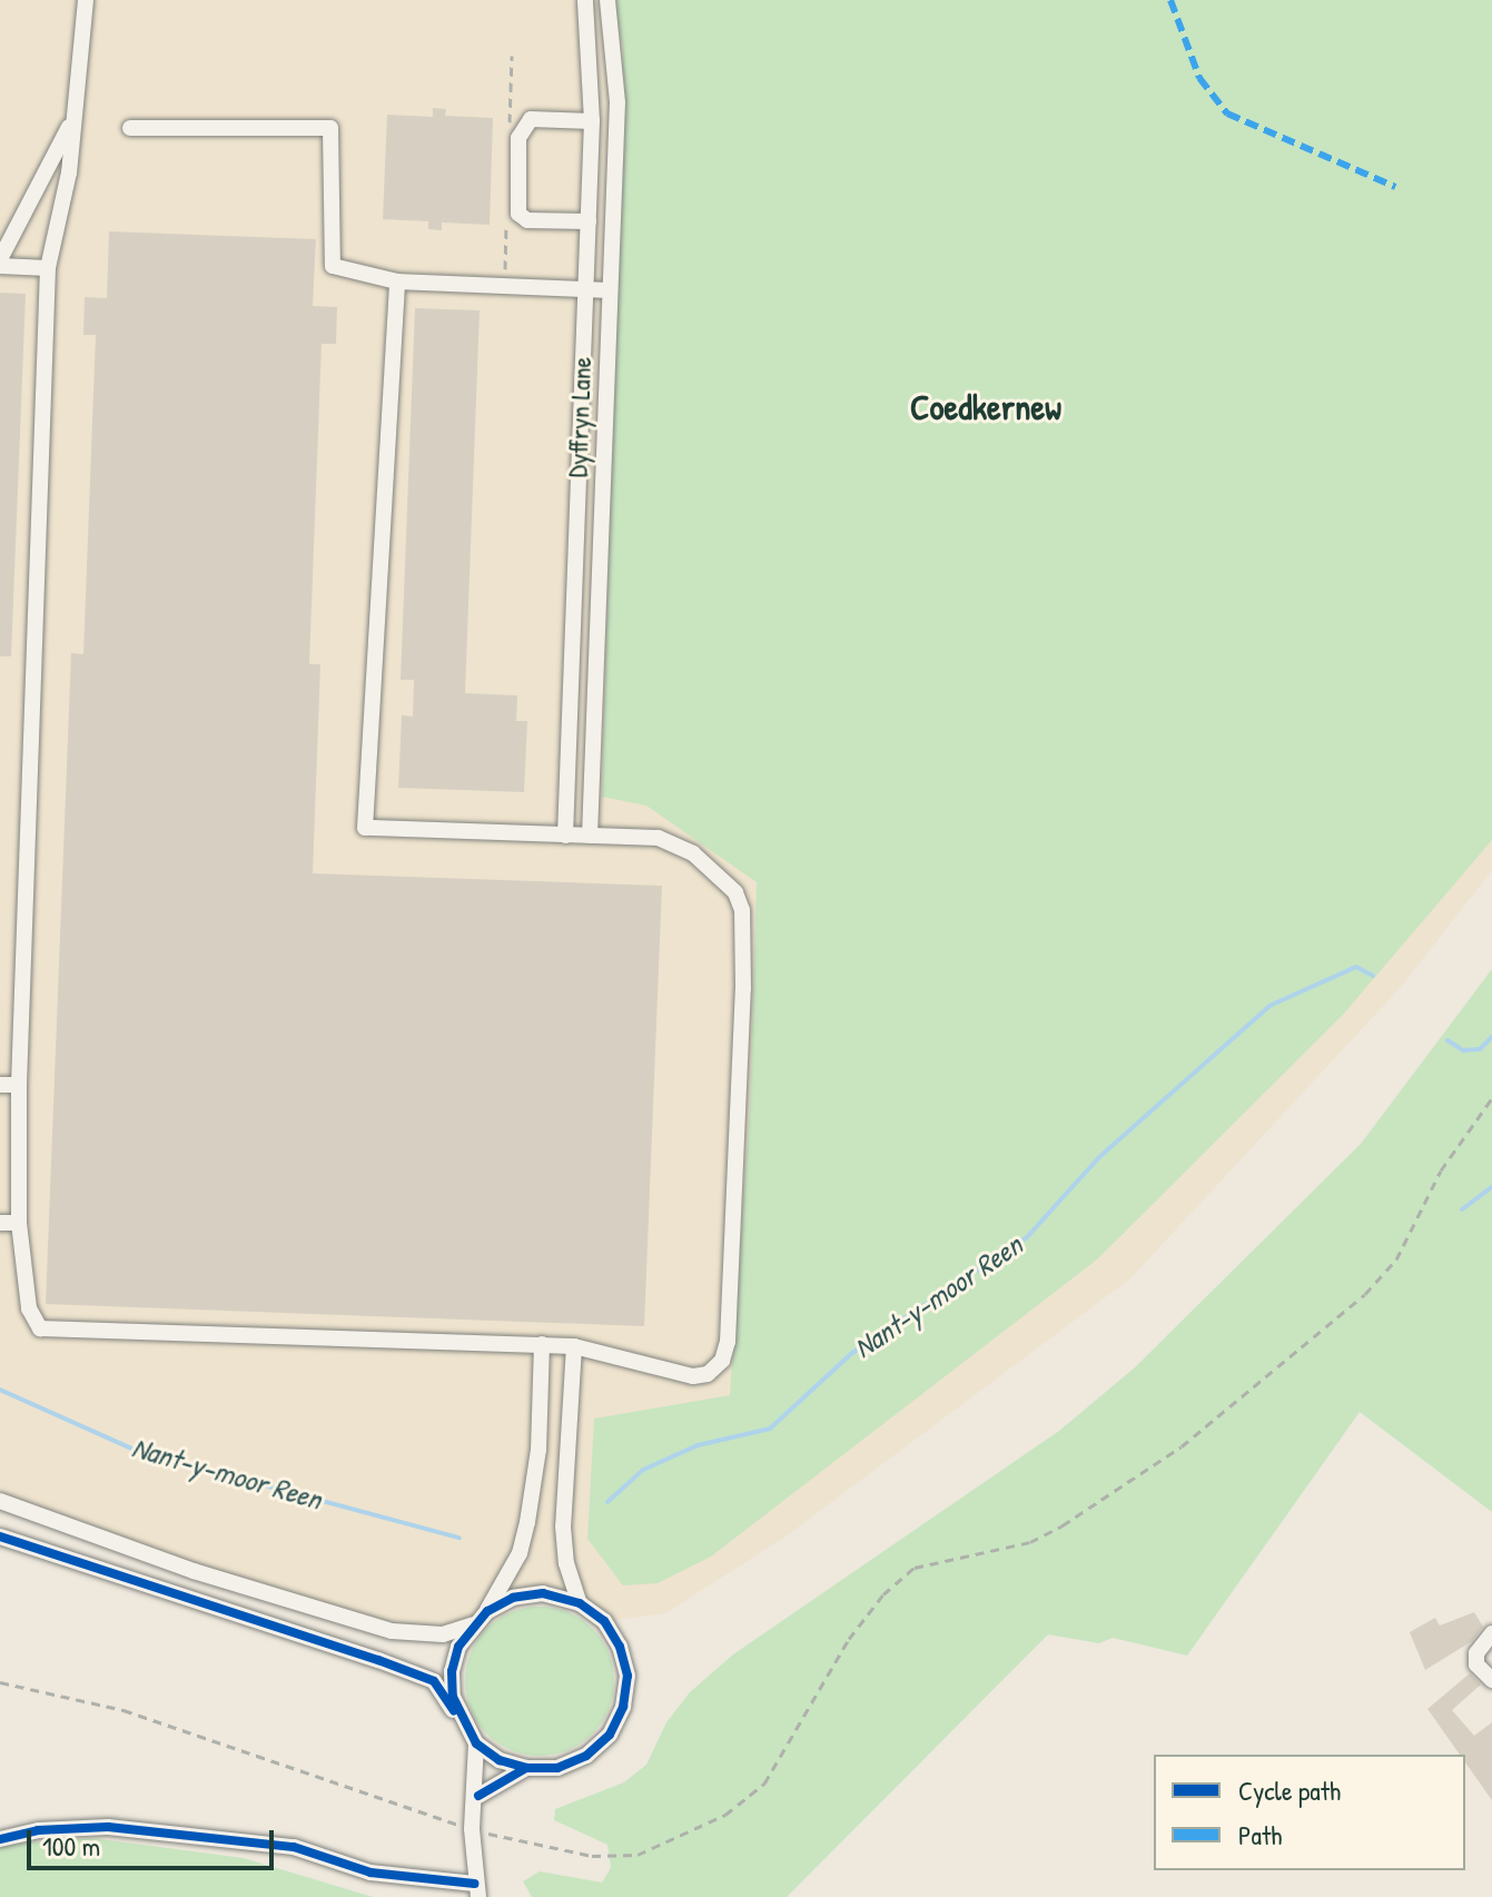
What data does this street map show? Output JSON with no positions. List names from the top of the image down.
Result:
{
  "streets": {
    "street": ["Dyffryn Lane"]
  },
  "districts": ["Coedkernew"],
  "water": ["Nant-y-moor Reen"],
  "legend": ["Cycle path", "Path"],
  "scale_bar": "100 m"
}
